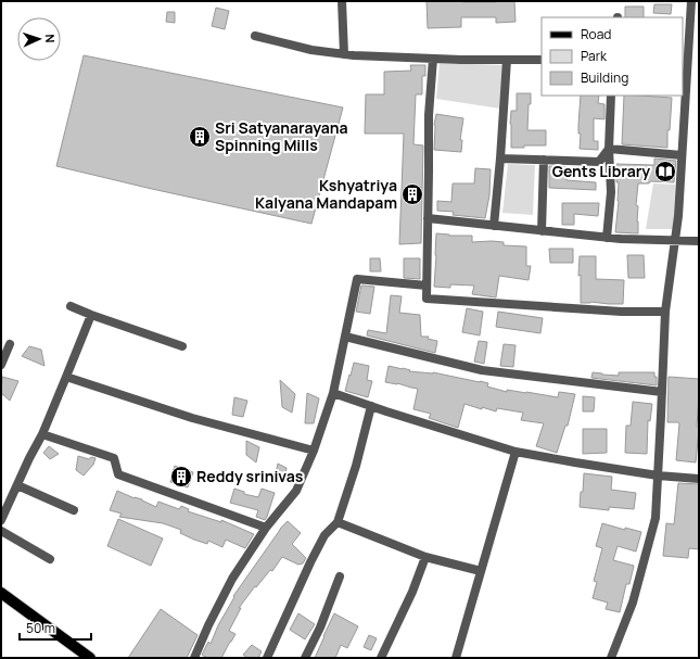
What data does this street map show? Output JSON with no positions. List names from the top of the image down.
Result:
{
  "places": {
    "building": ["Sri Satyanarayana Spinning Mills", "Kshyatriya Kalyana Mandapam", "Reddy srinivas"],
    "library": ["Gents Library"]
  },
  "legend": ["Road", "Park", "Building"],
  "scale_bar": "50 m",
  "north": "right"
}
